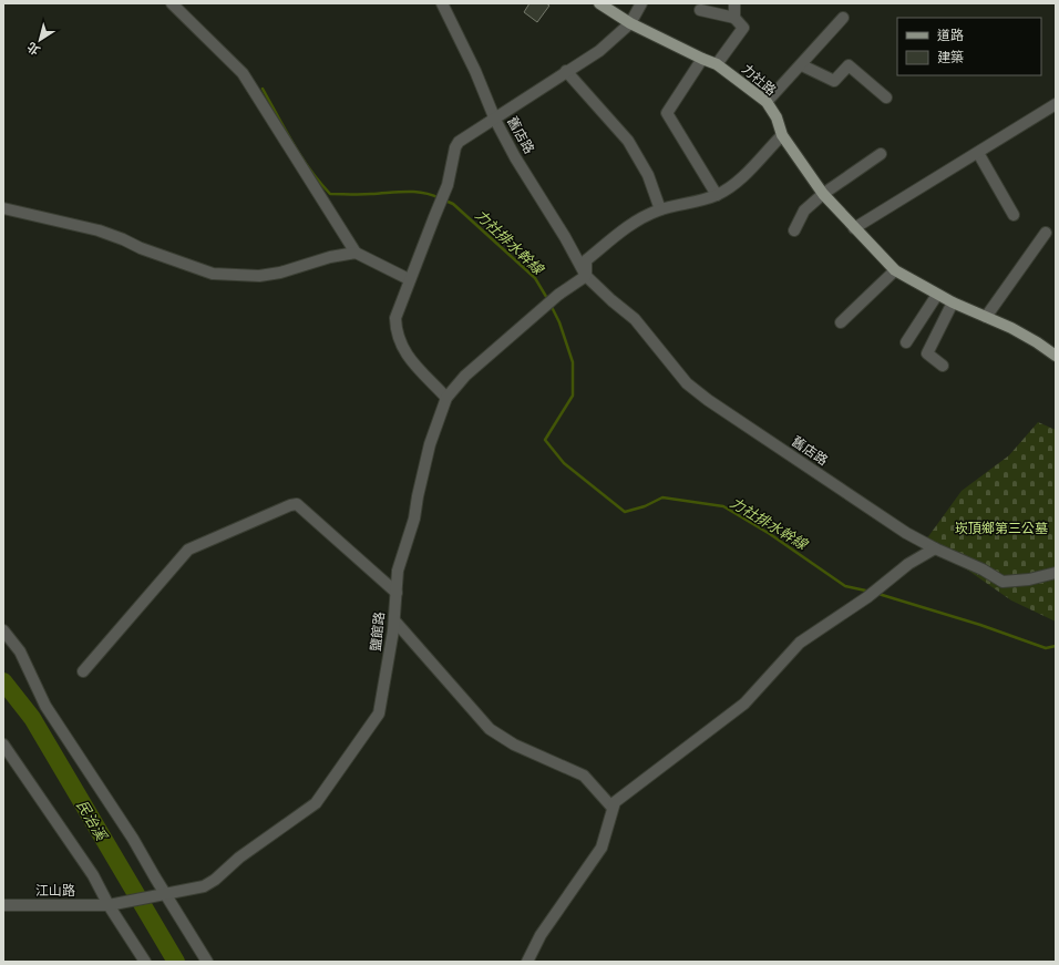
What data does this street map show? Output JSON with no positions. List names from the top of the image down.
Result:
{
  "streets": {
    "main road": ["力社路"],
    "street": ["舊店路", "鹽館路", "江山路"]
  },
  "crossings": [
    ["舊店路", "鹽館路"],
    ["鹽館路", "江山路"]
  ],
  "water": ["力社排水幹線", "民治溪"],
  "parks": ["崁頂鄉第三公墓"],
  "legend": ["道路", "建築"],
  "north": "bottom left"
}
